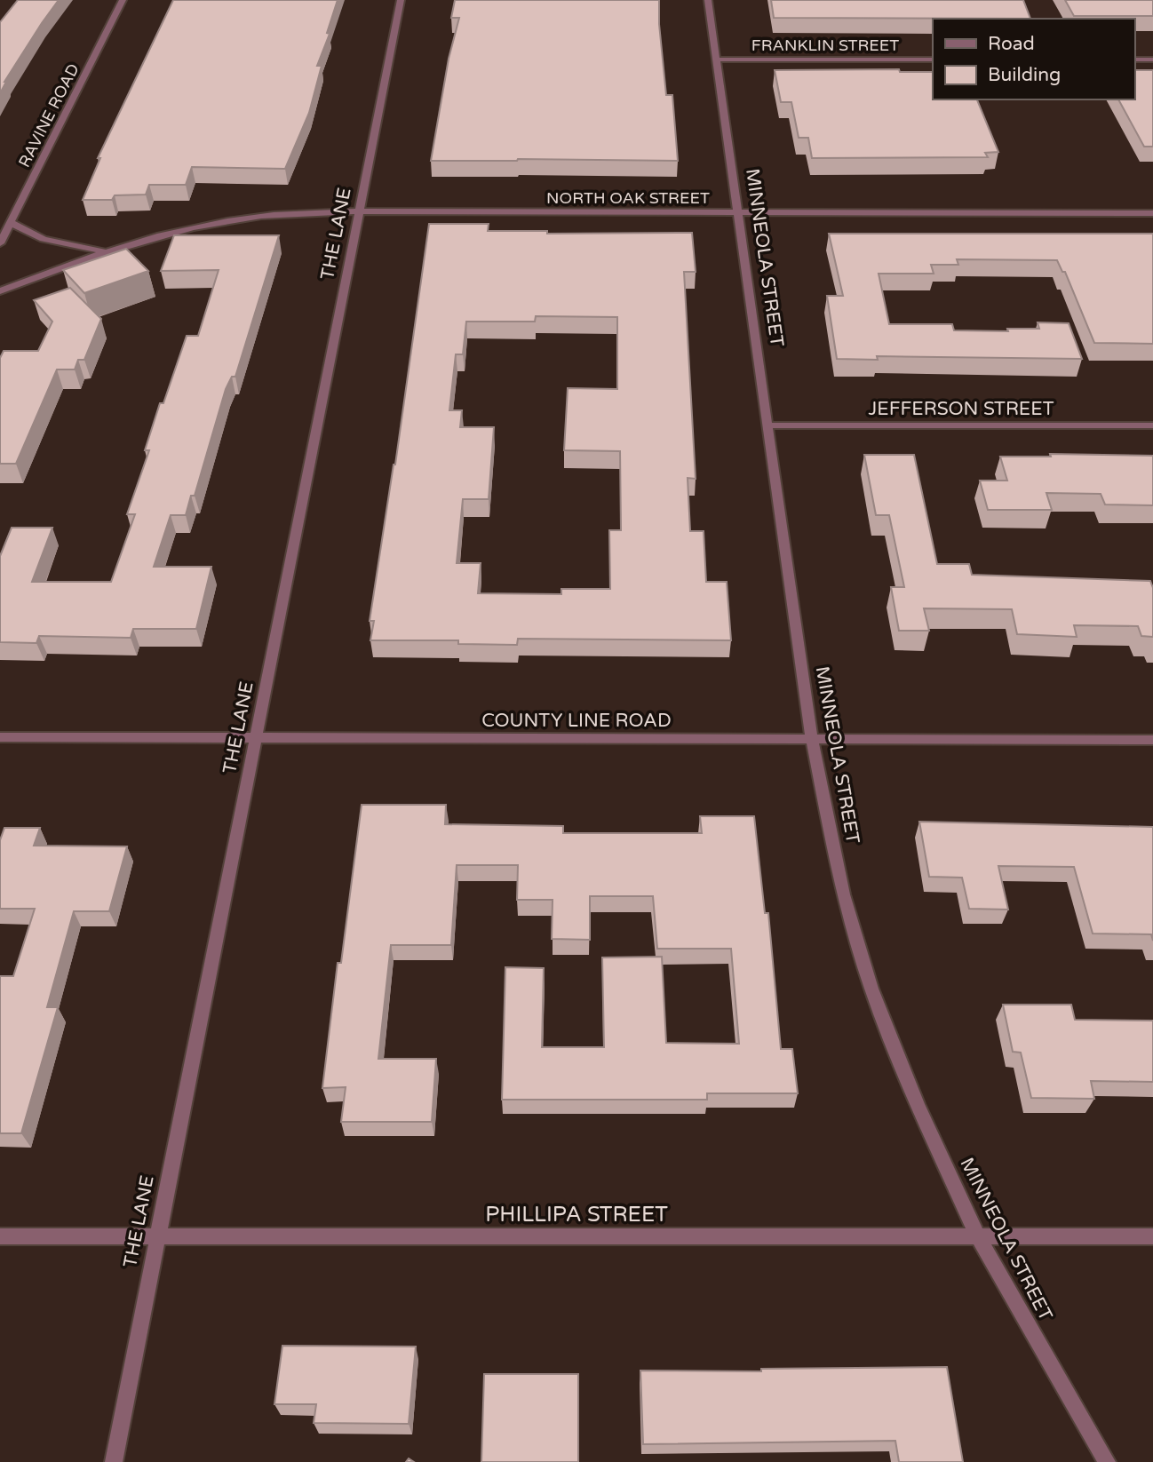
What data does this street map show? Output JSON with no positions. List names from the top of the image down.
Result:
{
  "streets": {
    "street": [
      "FRANKLIN STREET",
      "RAVINE ROAD",
      "NORTH OAK STREET",
      "THE LANE",
      "MINNEOLA STREET",
      "JEFFERSON STREET",
      "COUNTY LINE ROAD",
      "PHILLIPA STREET"
    ]
  },
  "crossings": [
    ["FRANKLIN STREET", "MINNEOLA STREET"],
    ["RAVINE ROAD", "NORTH OAK STREET"],
    ["NORTH OAK STREET", "THE LANE"],
    ["NORTH OAK STREET", "MINNEOLA STREET"],
    ["THE LANE", "COUNTY LINE ROAD"],
    ["THE LANE", "PHILLIPA STREET"],
    ["MINNEOLA STREET", "JEFFERSON STREET"],
    ["MINNEOLA STREET", "COUNTY LINE ROAD"],
    ["MINNEOLA STREET", "PHILLIPA STREET"]
  ],
  "legend": ["Road", "Building"]
}
